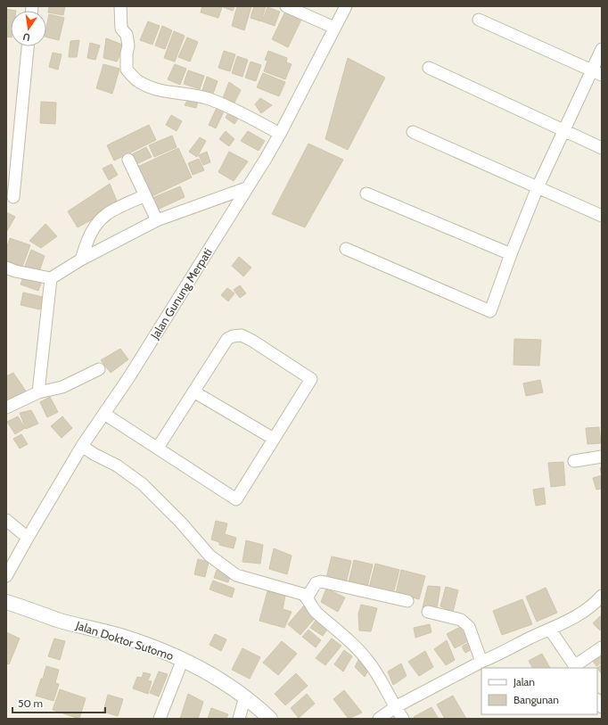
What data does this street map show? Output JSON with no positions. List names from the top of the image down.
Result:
{
  "streets": {
    "street": ["Jalan Gunung Merpati", "Jalan Doktor Sutomo"]
  },
  "legend": ["Jalan", "Bangunan"],
  "scale_bar": "50 m",
  "north": "bottom"
}
